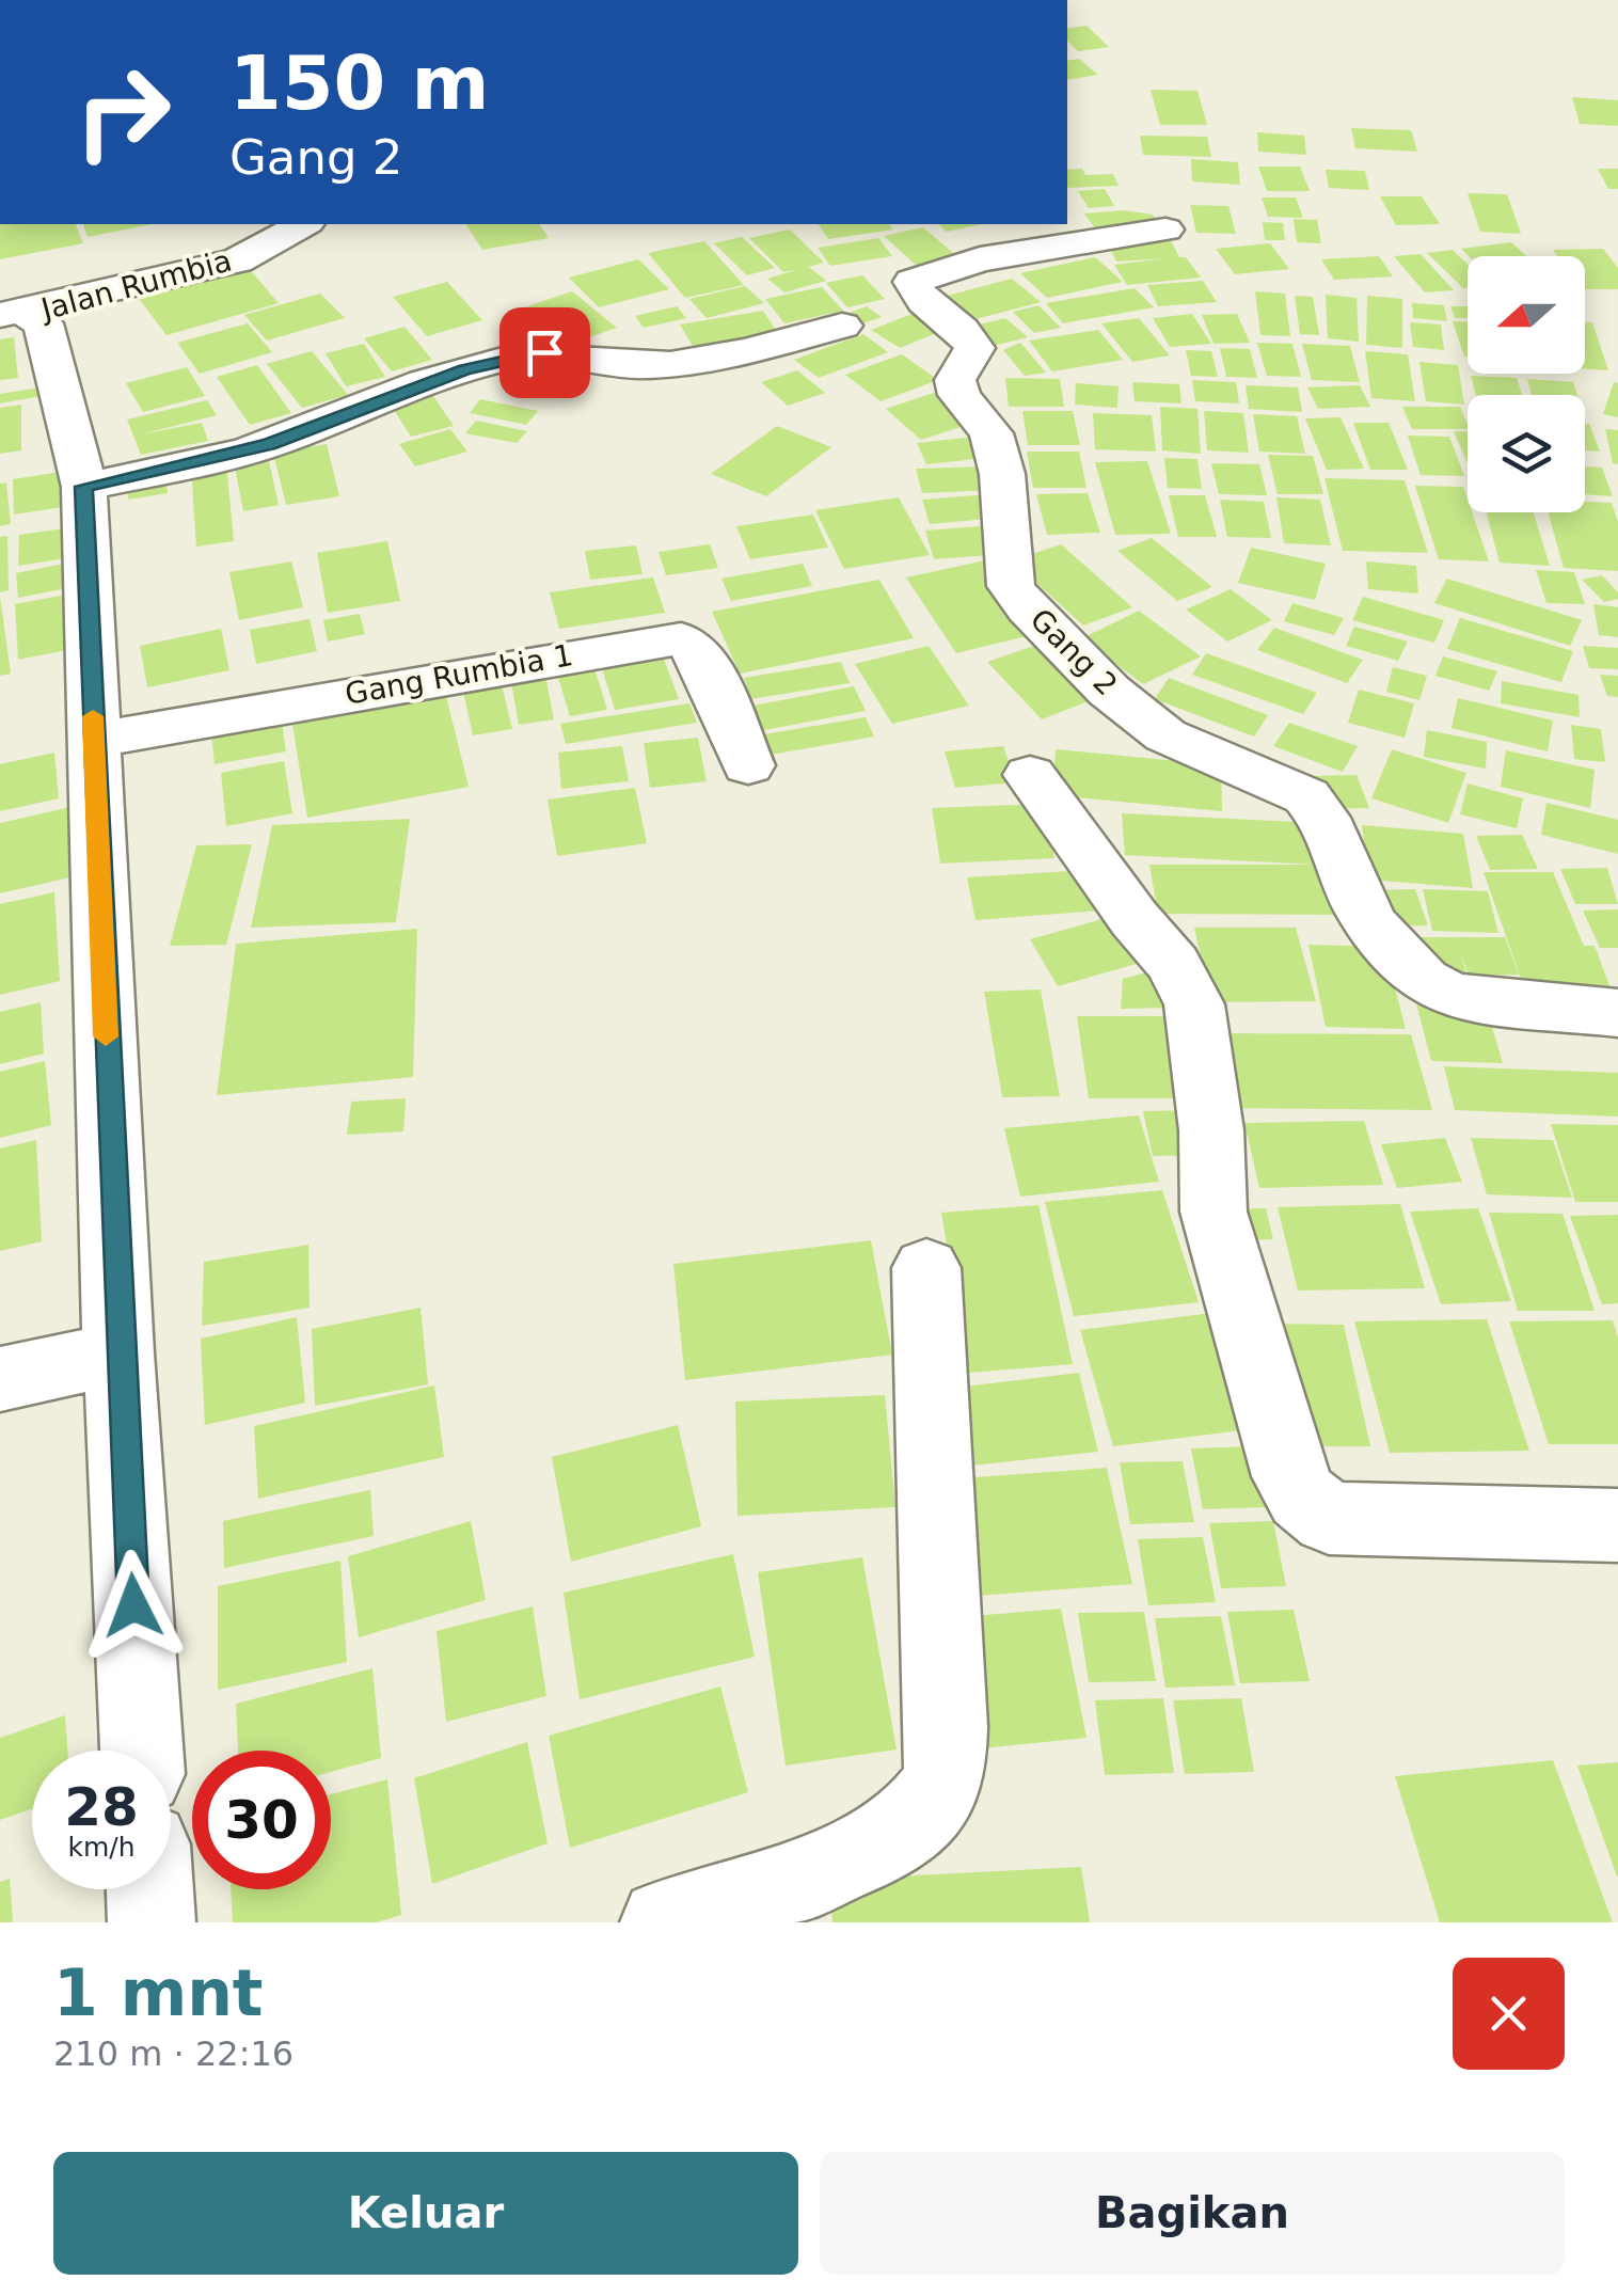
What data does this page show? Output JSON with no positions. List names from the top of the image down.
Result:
{
  "streets": {
    "street": ["Jalan Rumbia", "Gang 2", "Gang Rumbia 1"]
  },
  "crossings": [
    ["Jalan Rumbia", "Gang Rumbia 1"]
  ],
  "north": "left",
  "page": {
    "turn": ["150 m", "Gang 2"],
    "speed": "28 km/h",
    "limit": "30",
    "heading": ["1 mnt", "210 m · 22:16"],
    "buttons": ["Keluar", "Bagikan"]
  }
}
